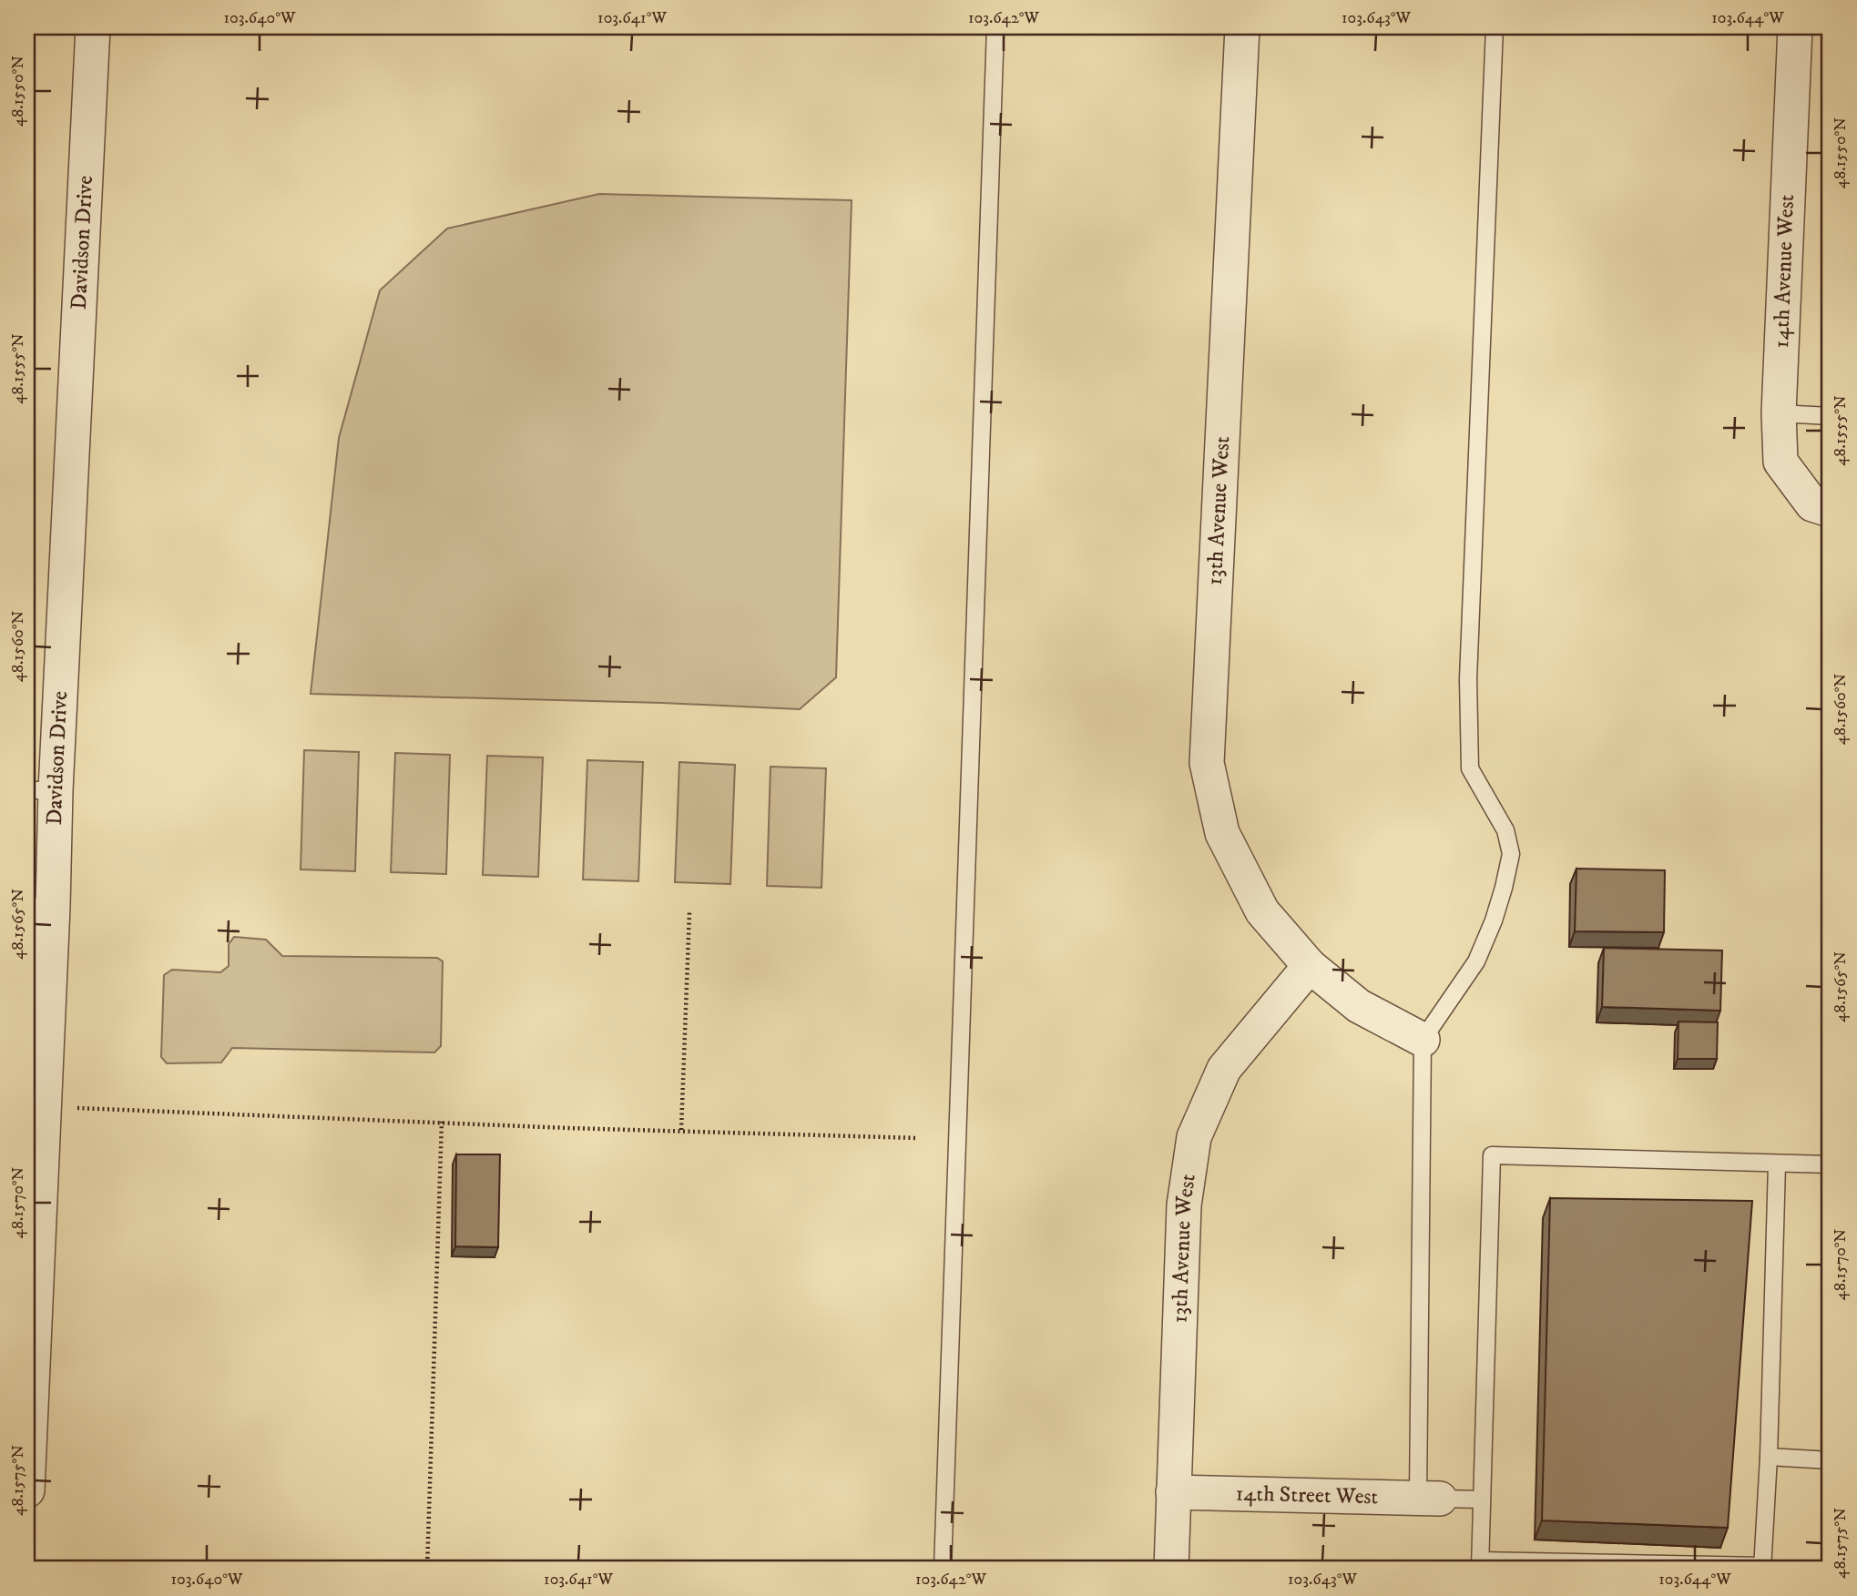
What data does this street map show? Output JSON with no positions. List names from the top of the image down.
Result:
{
  "streets": {
    "street": [
      "Davidson Drive",
      "14th Avenue West",
      "13th Avenue West",
      "14th Street West"
    ]
  },
  "crossings": [
    ["13th Avenue West", "14th Street West"]
  ],
  "coordinates": [
    "103.640°W",
    "103.641°W",
    "103.642°W",
    "103.643°W",
    "103.644°W",
    "48.1550°N",
    "48.1555°N",
    "48.1560°N",
    "48.1565°N",
    "48.1570°N",
    "48.1575°N"
  ]
}
